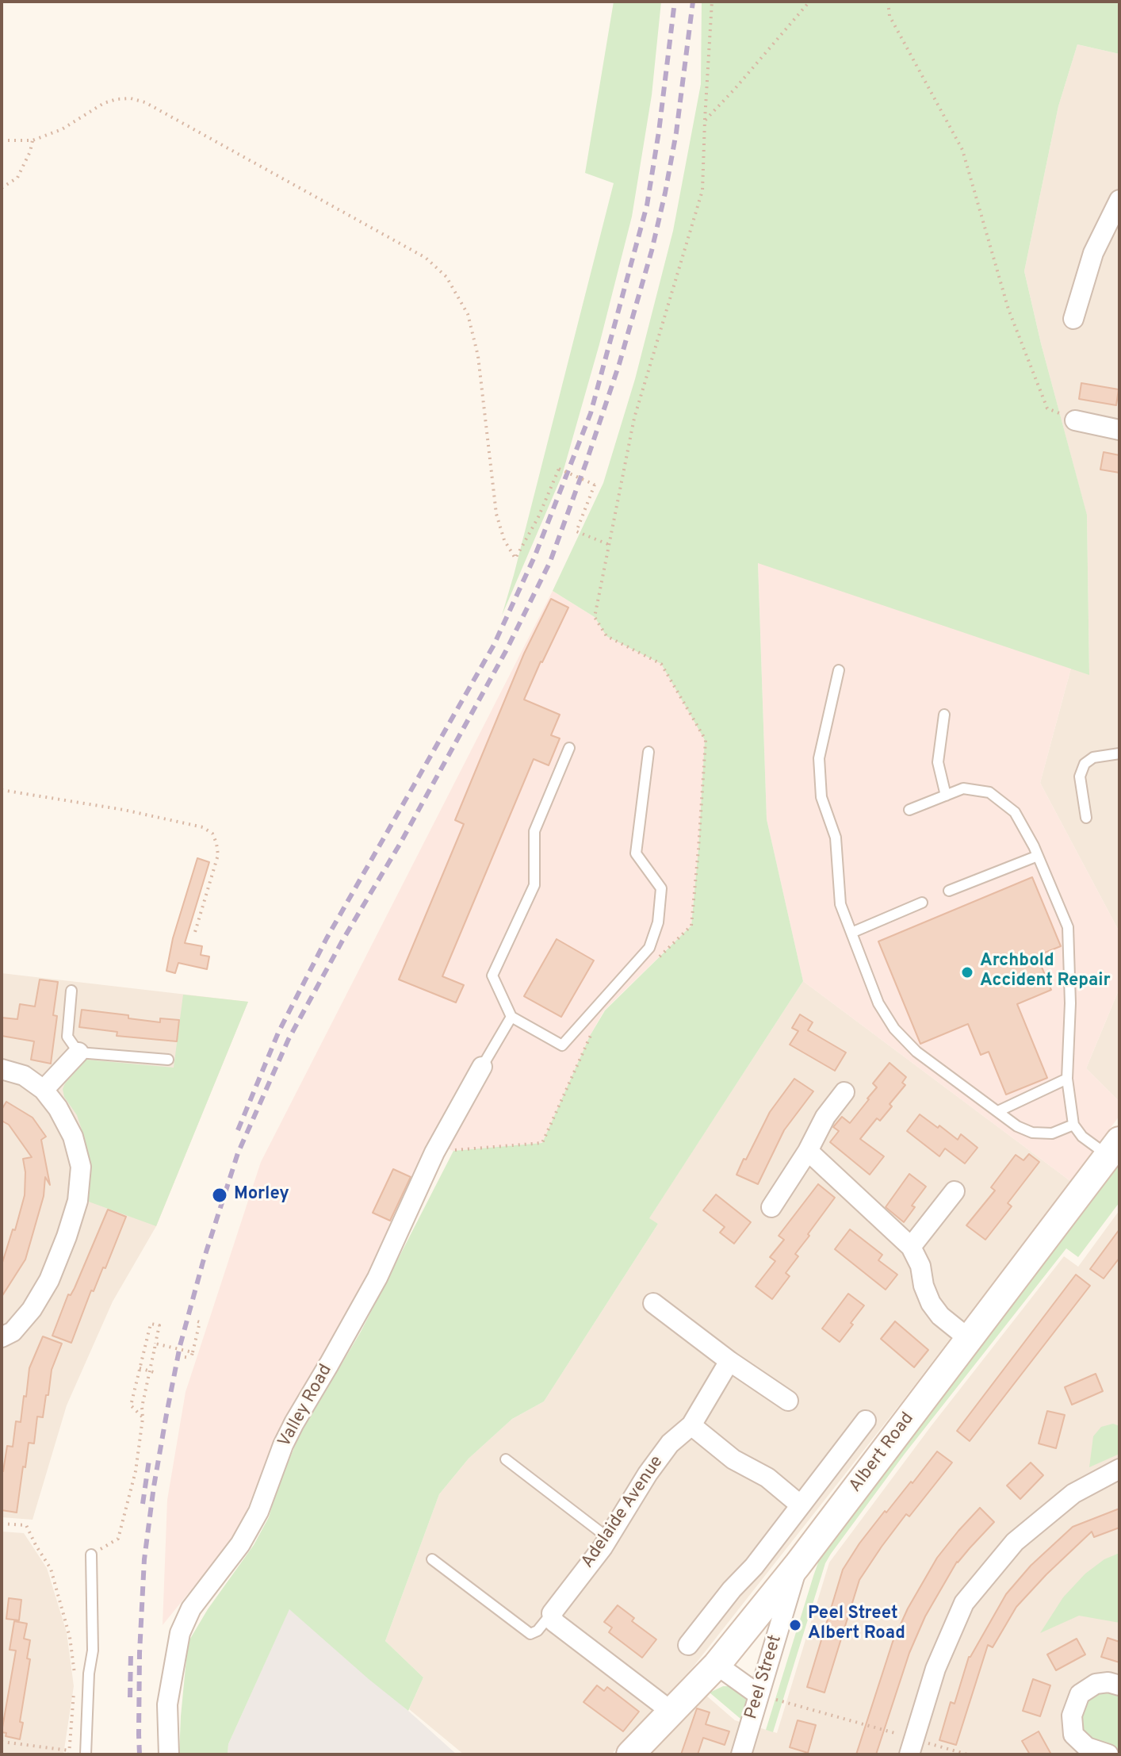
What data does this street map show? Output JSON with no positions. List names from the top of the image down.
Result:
{
  "streets": {
    "street": [
      "Valley Road",
      "Albert Road",
      "Adelaide Avenue",
      "Peel Street"
    ]
  },
  "crossings": [
    ["Albert Road", "Peel Street"]
  ],
  "places": ["Archbold Accident Repair", "Morley", "Peel Street Albert Road"]
}
